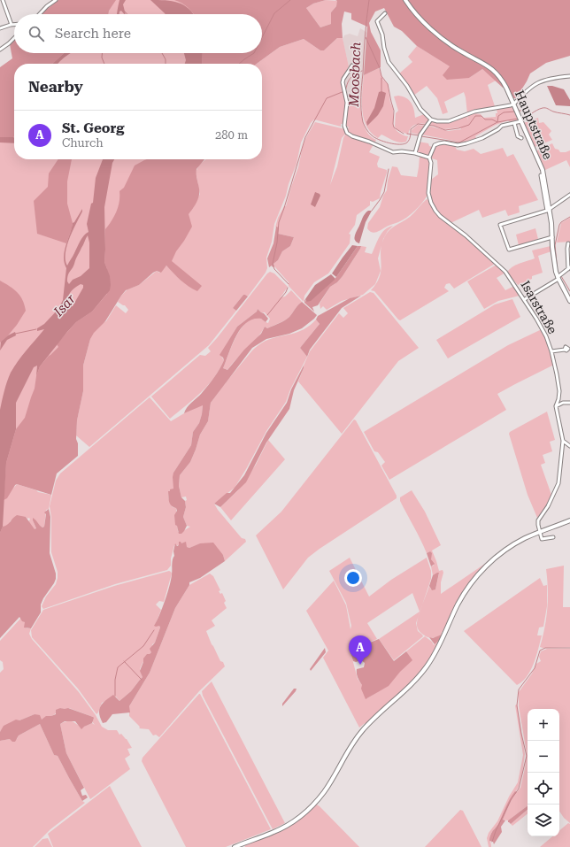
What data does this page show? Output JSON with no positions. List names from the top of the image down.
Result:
{
  "streets": {
    "main road": ["Hauptstraße"],
    "street": ["Isarstraße"]
  },
  "water": ["Moosbach", "Isar"],
  "page": {
    "search": "Search here",
    "heading": "Nearby",
    "list": [
      {
        "mark": "A",
        "name": "St. Georg",
        "note": "Church",
        "value": "280 m"
      }
    ],
    "pins": "A",
    "map_buttons": ["+", "−"]
  }
}
